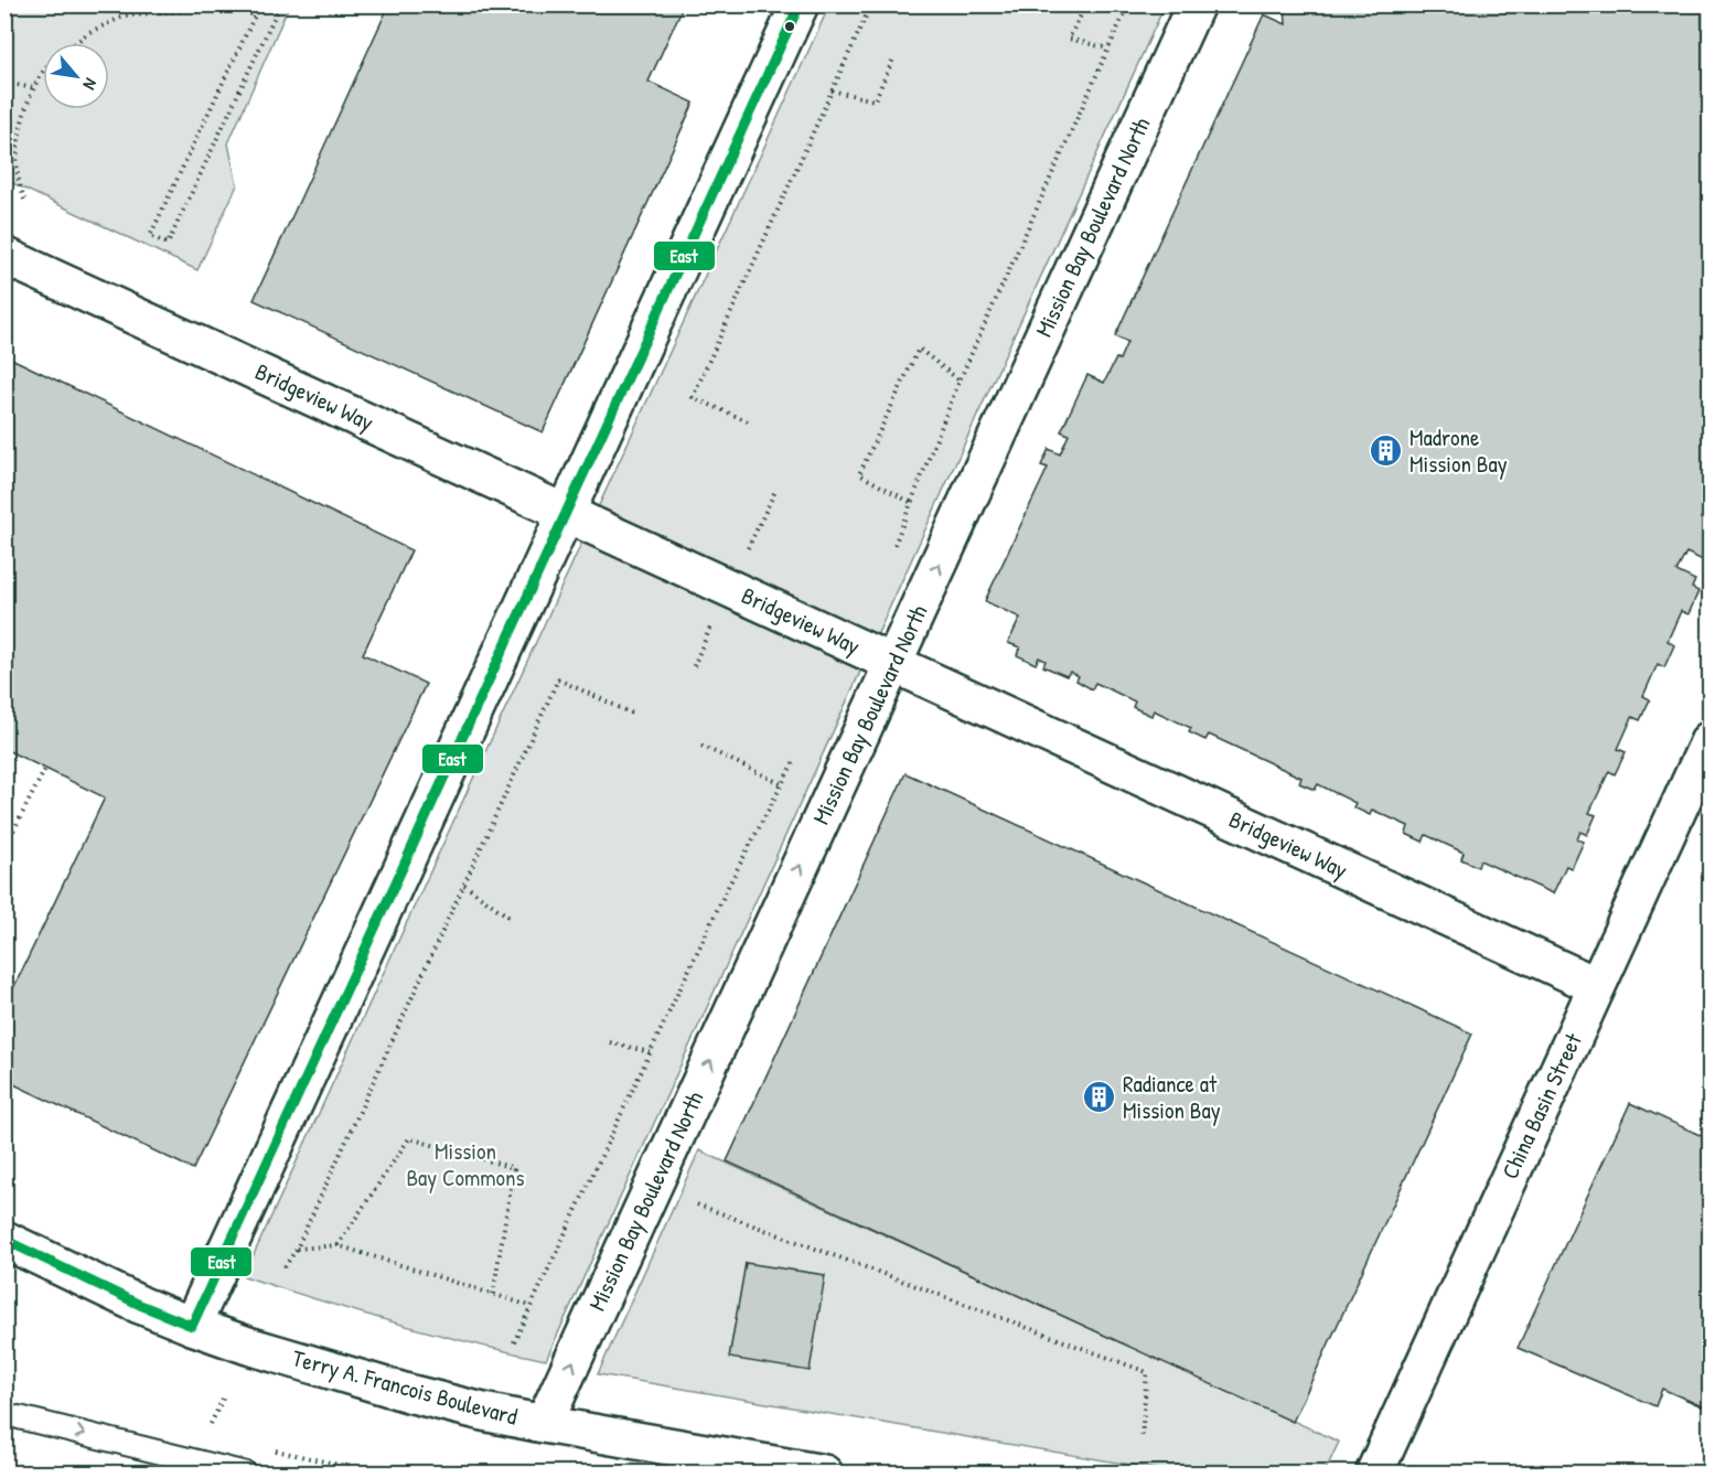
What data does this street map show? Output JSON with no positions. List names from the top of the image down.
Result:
{
  "streets": {
    "street": [
      "Mission Bay Boulevard North",
      "Bridgeview Way",
      "China Basin Street",
      "Terry A. Francois Boulevard"
    ]
  },
  "crossings": [
    ["Mission Bay Boulevard North", "Bridgeview Way"],
    ["Mission Bay Boulevard North", "Terry A. Francois Boulevard"],
    ["Bridgeview Way", "China Basin Street"]
  ],
  "one_way": ["Mission Bay Boulevard North"],
  "parks": ["Mission Bay Commons"],
  "places": {
    "building": ["Madrone Mission Bay", "Radiance at Mission Bay"]
  },
  "lines": ["transit line East"],
  "north": "bottom right"
}
